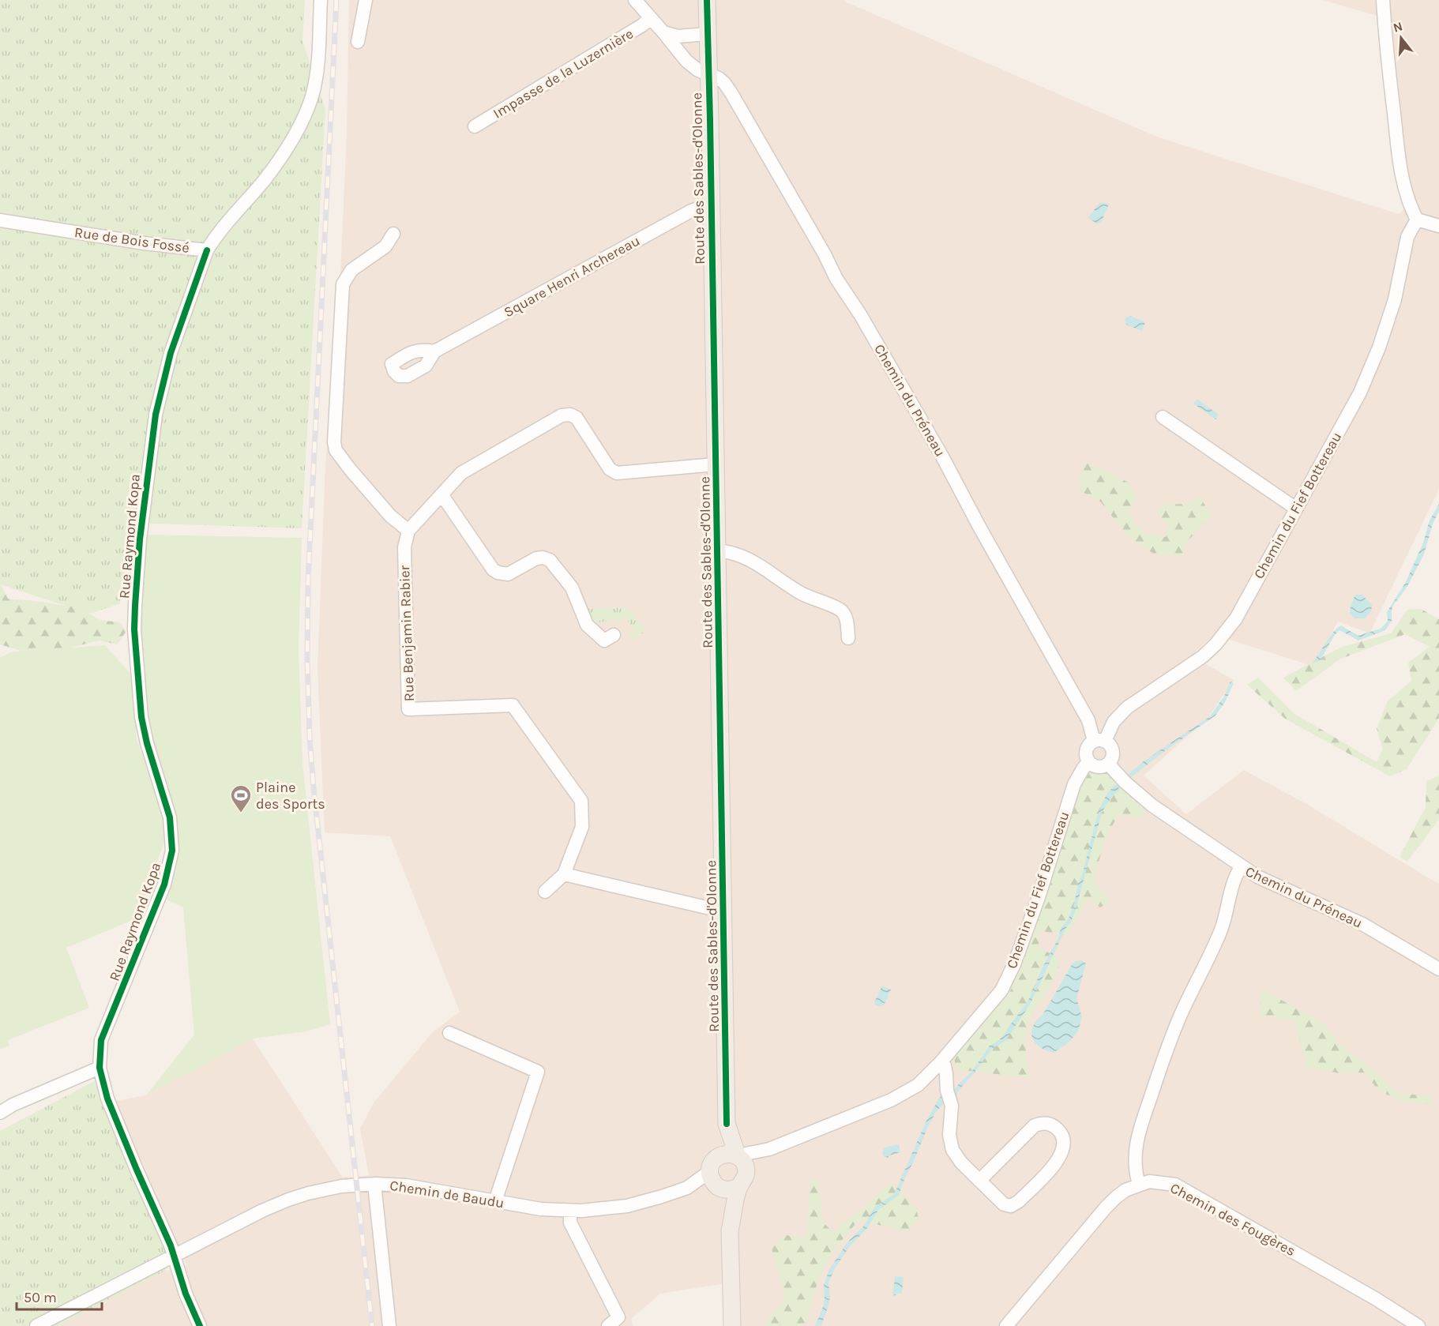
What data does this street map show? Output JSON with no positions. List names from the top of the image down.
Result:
{
  "streets": {
    "main road": ["Route des Sables-d'Olonne"],
    "street": [
      "Impasse de la Luzernière",
      "Rue de Bois Fossé",
      "Square Henri Archereau",
      "Chemin du Préneau",
      "Chemin du Fief Bottereau",
      "Rue Raymond Kopa",
      "Rue Benjamin Rabier",
      "Chemin de Baudu",
      "Chemin des Fougères"
    ]
  },
  "crossings": [
    ["Impasse de la Luzernière", "Chemin du Préneau"],
    ["Route des Sables-d'Olonne", "Square Henri Archereau"],
    ["Route des Sables-d'Olonne", "Chemin du Préneau"],
    ["Route des Sables-d'Olonne", "Chemin du Fief Bottereau"],
    ["Route des Sables-d'Olonne", "Chemin de Baudu"],
    ["Rue de Bois Fossé", "Rue Raymond Kopa"],
    ["Chemin du Préneau", "Chemin du Fief Bottereau"],
    ["Chemin du Fief Bottereau", "Chemin de Baudu"],
    ["Rue Raymond Kopa", "Chemin de Baudu"]
  ],
  "places": {
    "sports": ["Plaine des Sports"]
  },
  "scale_bar": "50 m",
  "north": "top"
}
